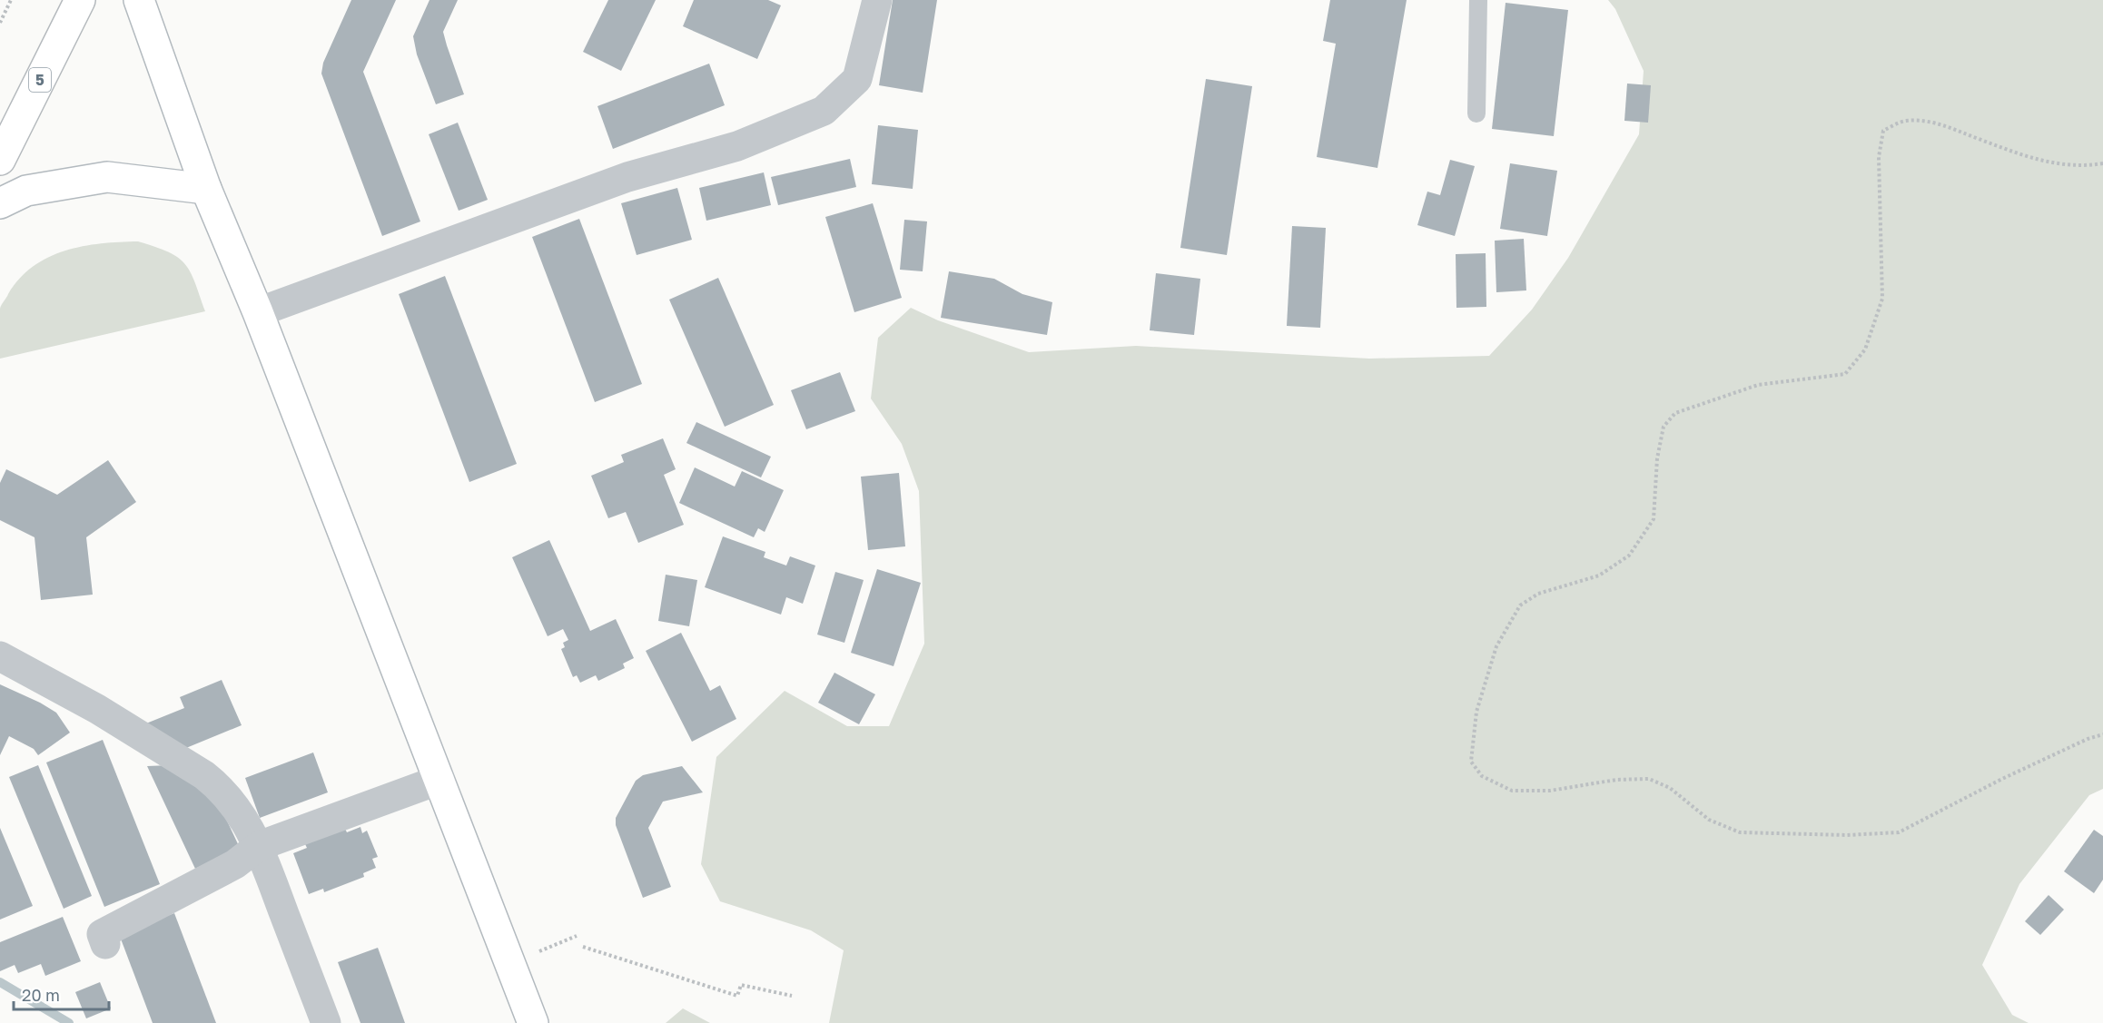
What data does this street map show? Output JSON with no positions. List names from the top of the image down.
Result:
{
  "streets": {
    "main road": ["5"]
  },
  "scale_bar": "20 m"
}
